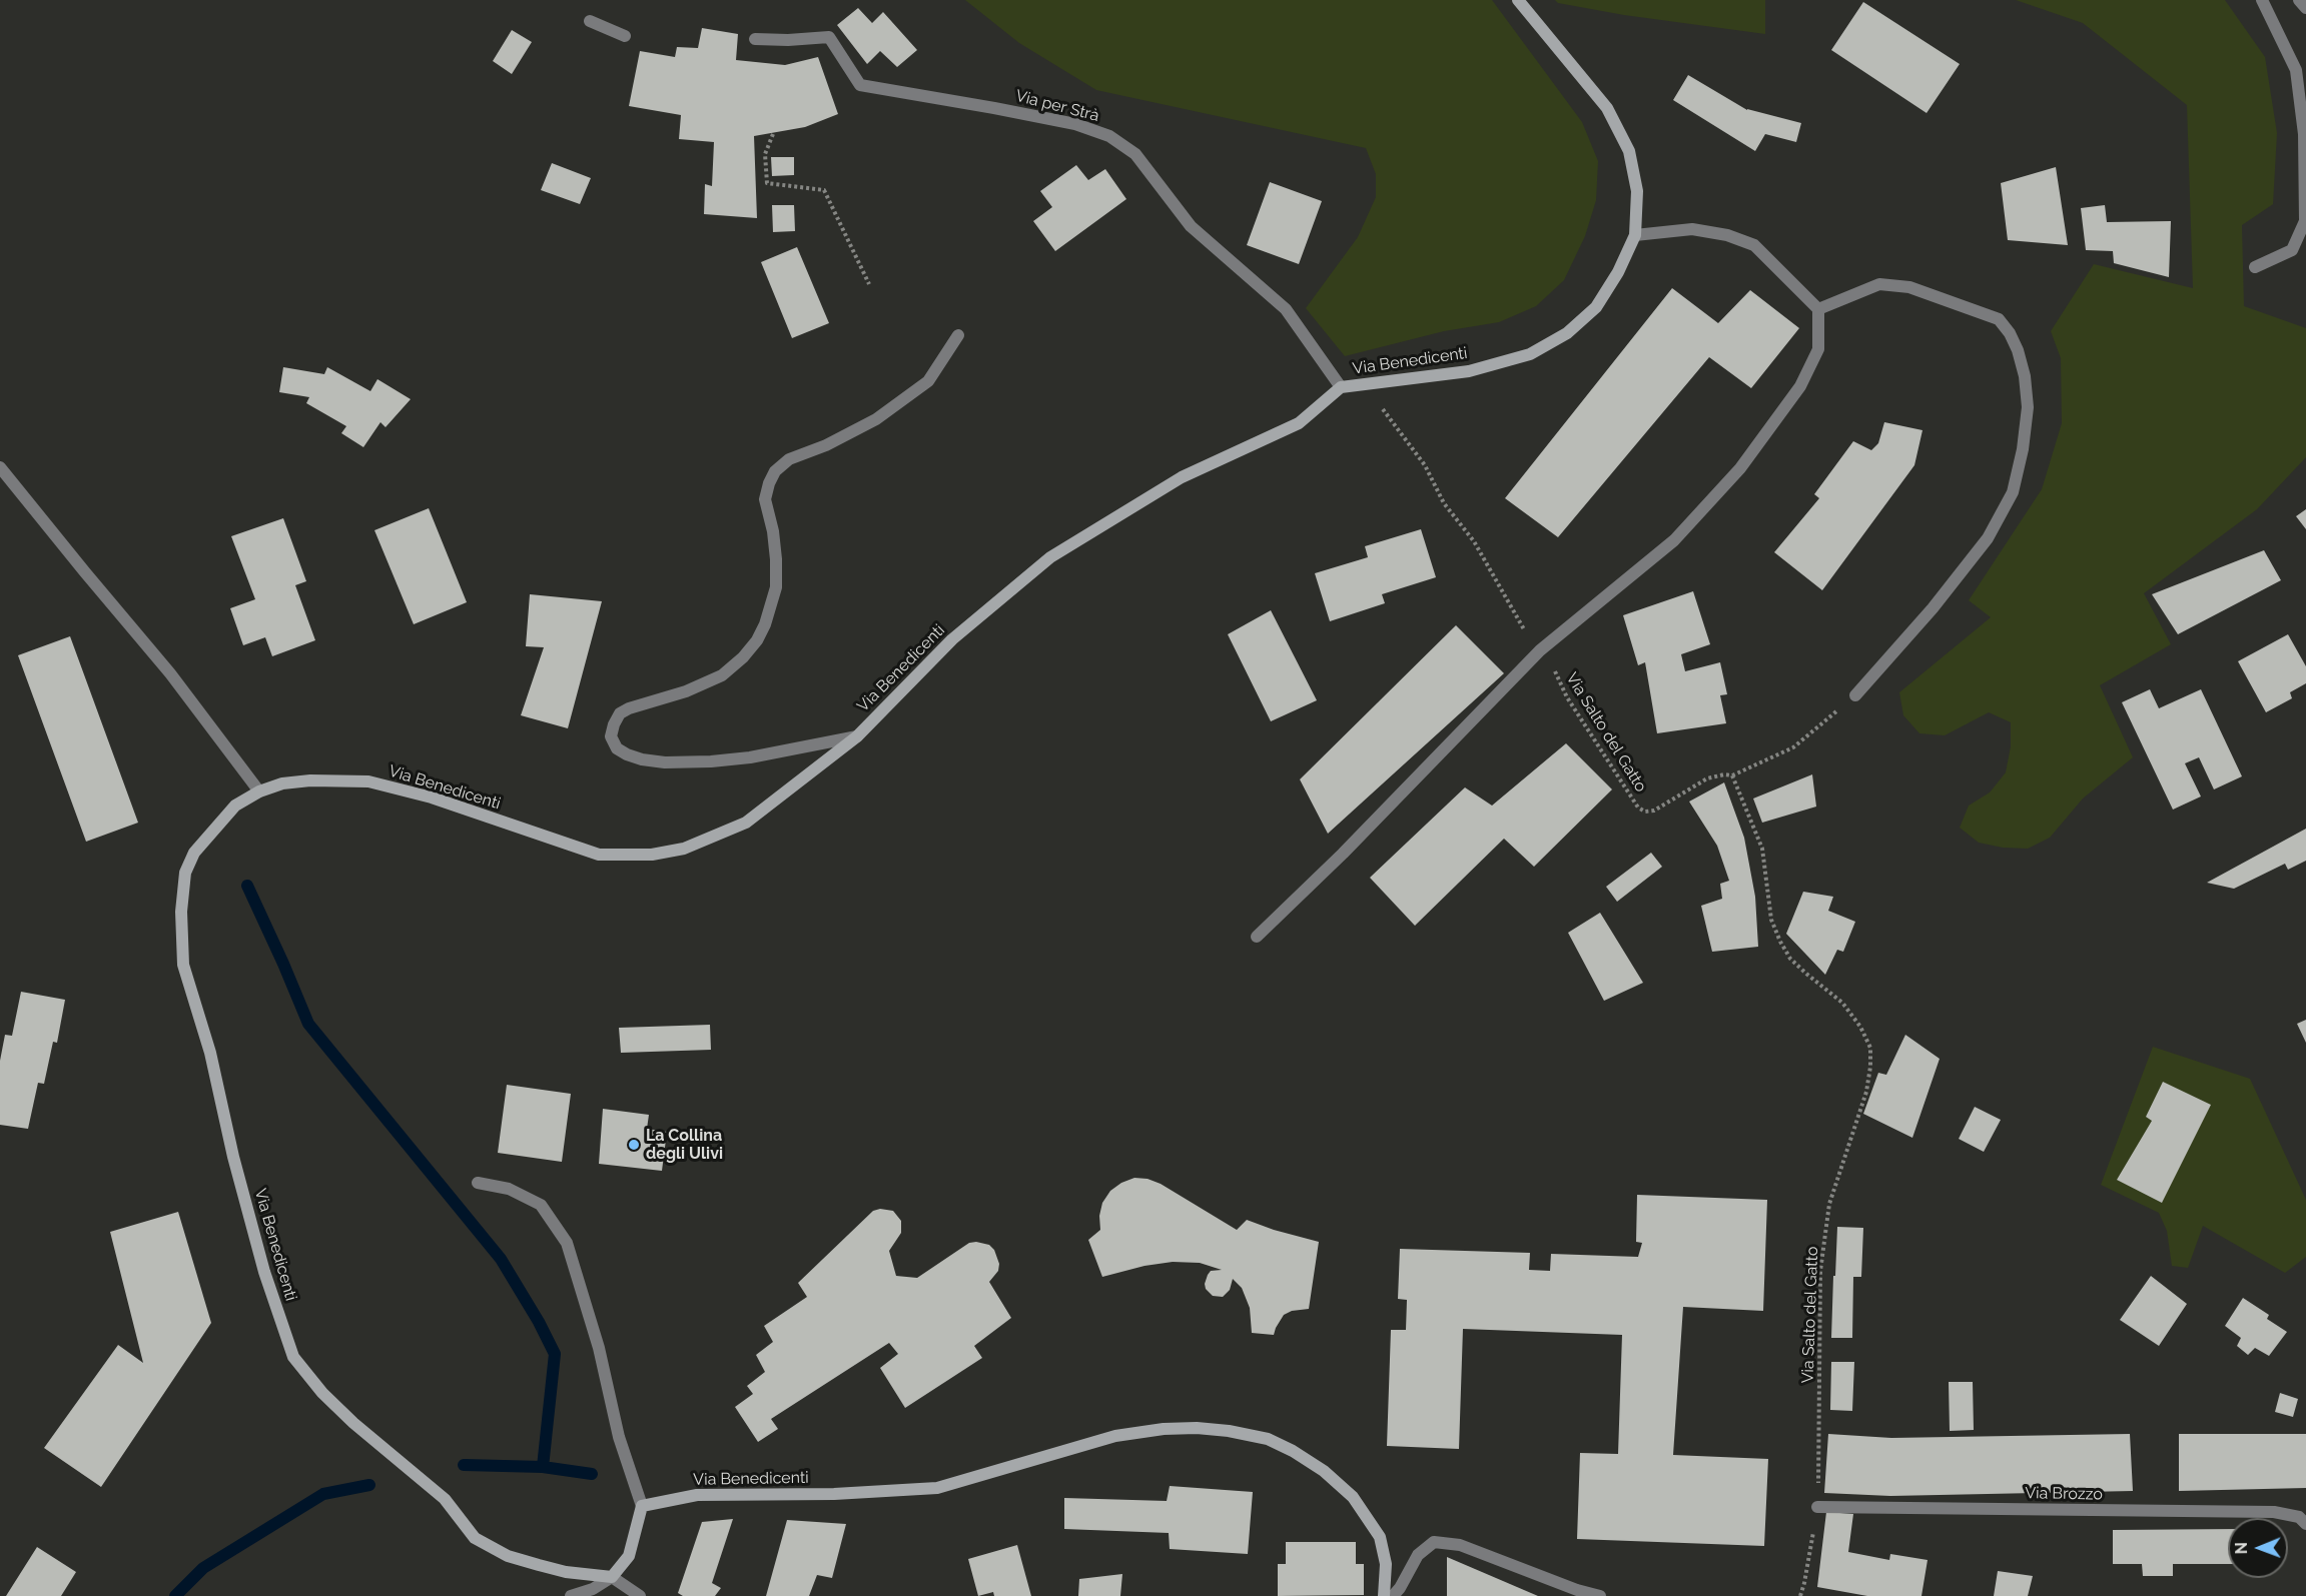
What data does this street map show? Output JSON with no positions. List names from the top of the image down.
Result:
{
  "streets": {
    "street": ["Via per Strà", "Via Benedicenti", "Via Brozzo"],
    "path": ["Via Salto del Gatto"]
  },
  "crossings": [
    ["Via per Strà", "Via Benedicenti"],
    ["Via Salto del Gatto", "Via Brozzo"]
  ],
  "places": ["La Collina degli Ulivi"],
  "north": "left"
}
